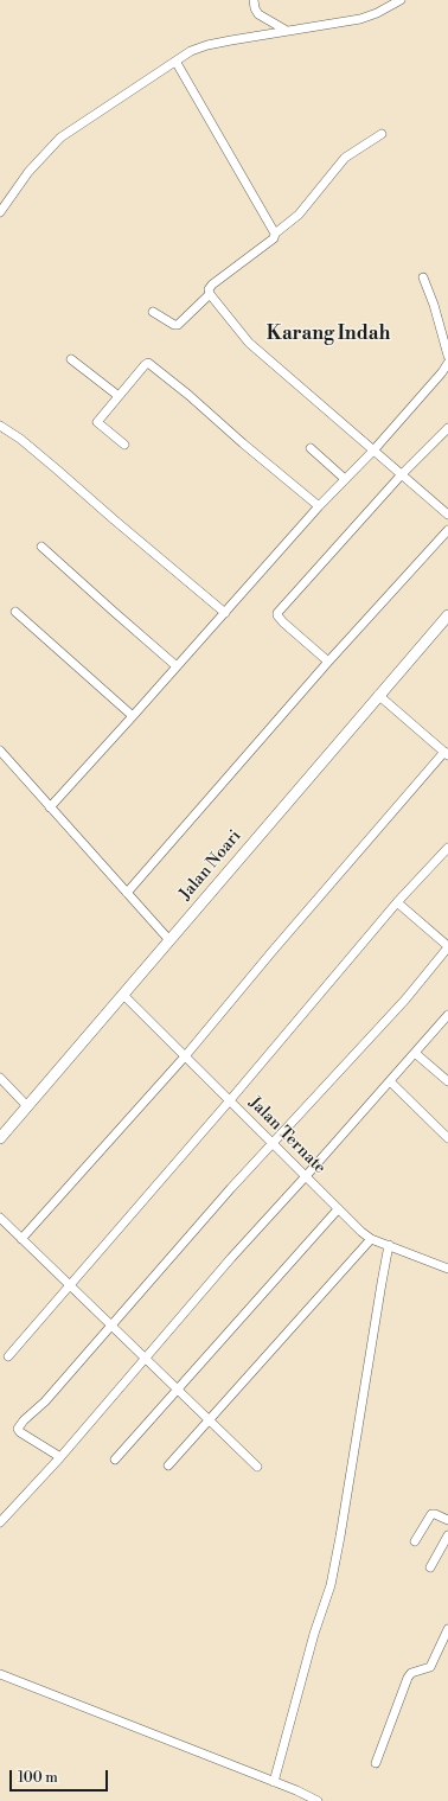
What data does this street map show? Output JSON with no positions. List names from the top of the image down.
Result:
{
  "streets": {
    "street": ["Jalan Noari", "Jalan Ternate"]
  },
  "crossings": [
    ["Jalan Noari", "Jalan Ternate"]
  ],
  "districts": ["Karang Indah"],
  "scale_bar": "100 m"
}
